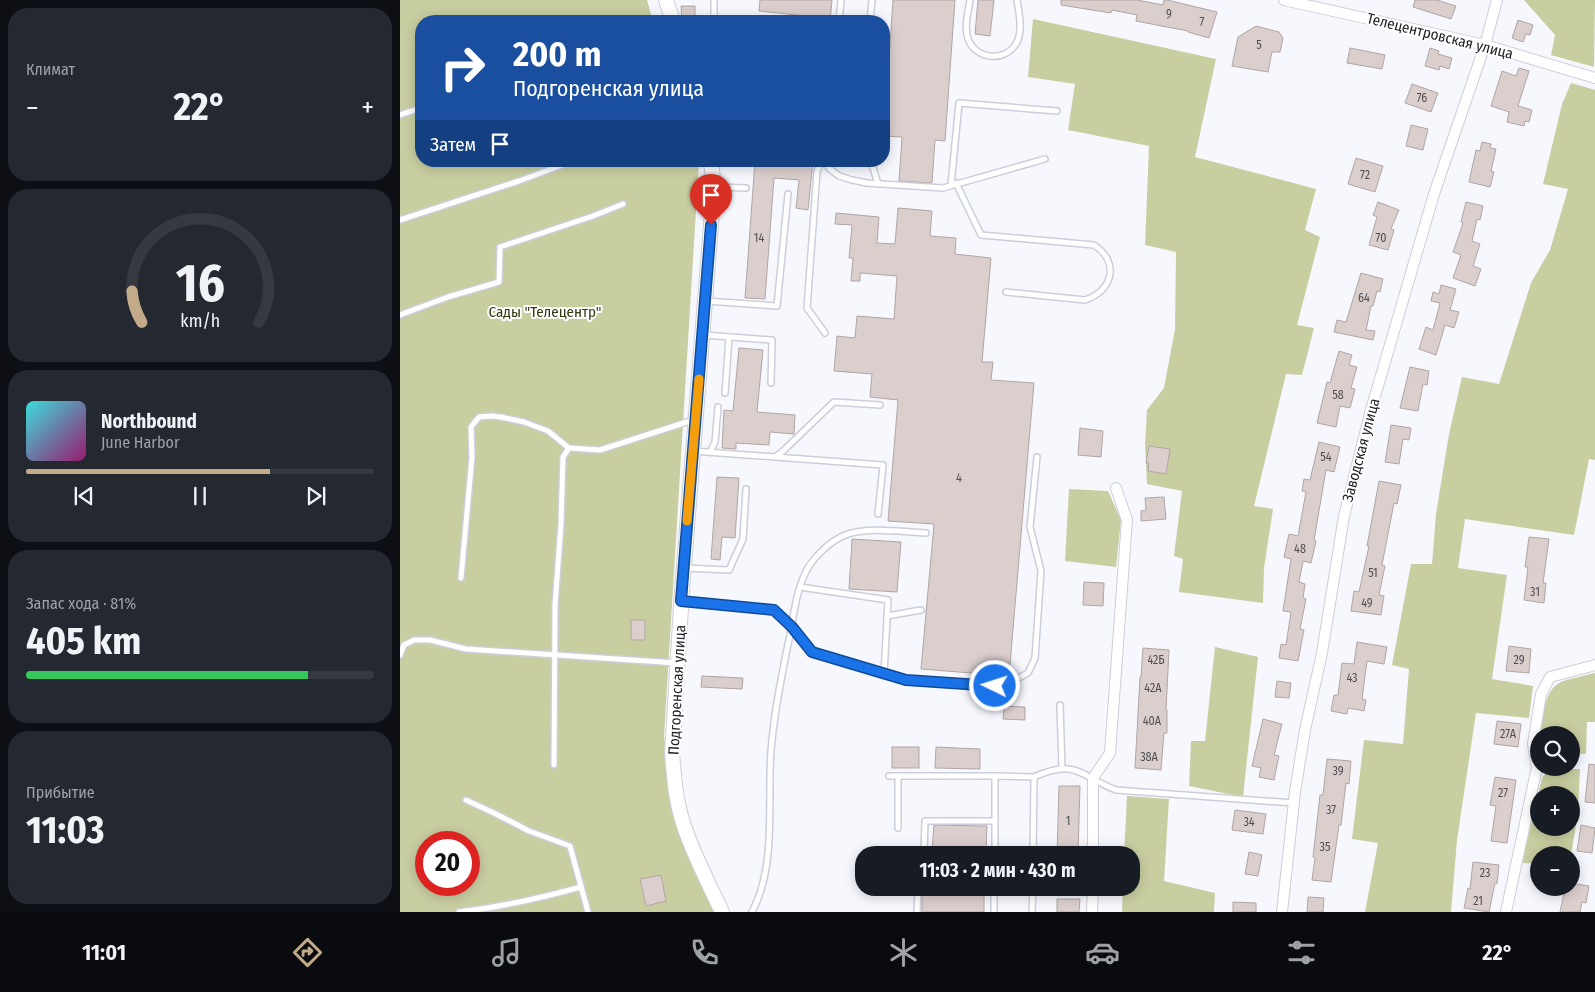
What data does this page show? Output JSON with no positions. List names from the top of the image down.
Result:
{
  "streets": {
    "street": ["Телецентровская улица", "Заводская улица", "Подгоренская улица"]
  },
  "crossings": [
    ["Телецентровская улица", "Заводская улица"]
  ],
  "parks": ["Сады \"Телецентр\""],
  "house_numbers": [
    "9",
    "7",
    "5",
    "76",
    "72",
    "14",
    "70",
    "64",
    "58",
    "54",
    "4",
    "48",
    "51",
    "31",
    "49",
    "42Б",
    "29",
    "43",
    "42А",
    "40А",
    "27А",
    "38А",
    "39",
    "27",
    "37",
    "1",
    "34",
    "35",
    "23",
    "21"
  ],
  "page": {
    "tile": [
      "Климат",
      ["Запас хода · 81%", "405 km"],
      ["Прибытие", "11:03"]
    ],
    "turn": ["200 m", "Подгоренская улица"],
    "heat": ["−", "22°", "+"],
    "then": "Затем",
    "song": ["Northbound", "June Harbor"],
    "map_buttons": ["+", "−"],
    "limit": "20",
    "trip": "11:03 · 2 мин · 430 m",
    "tabs": ["11:01", "22°"],
    "gauge": ["16", "km/h"]
  }
}
